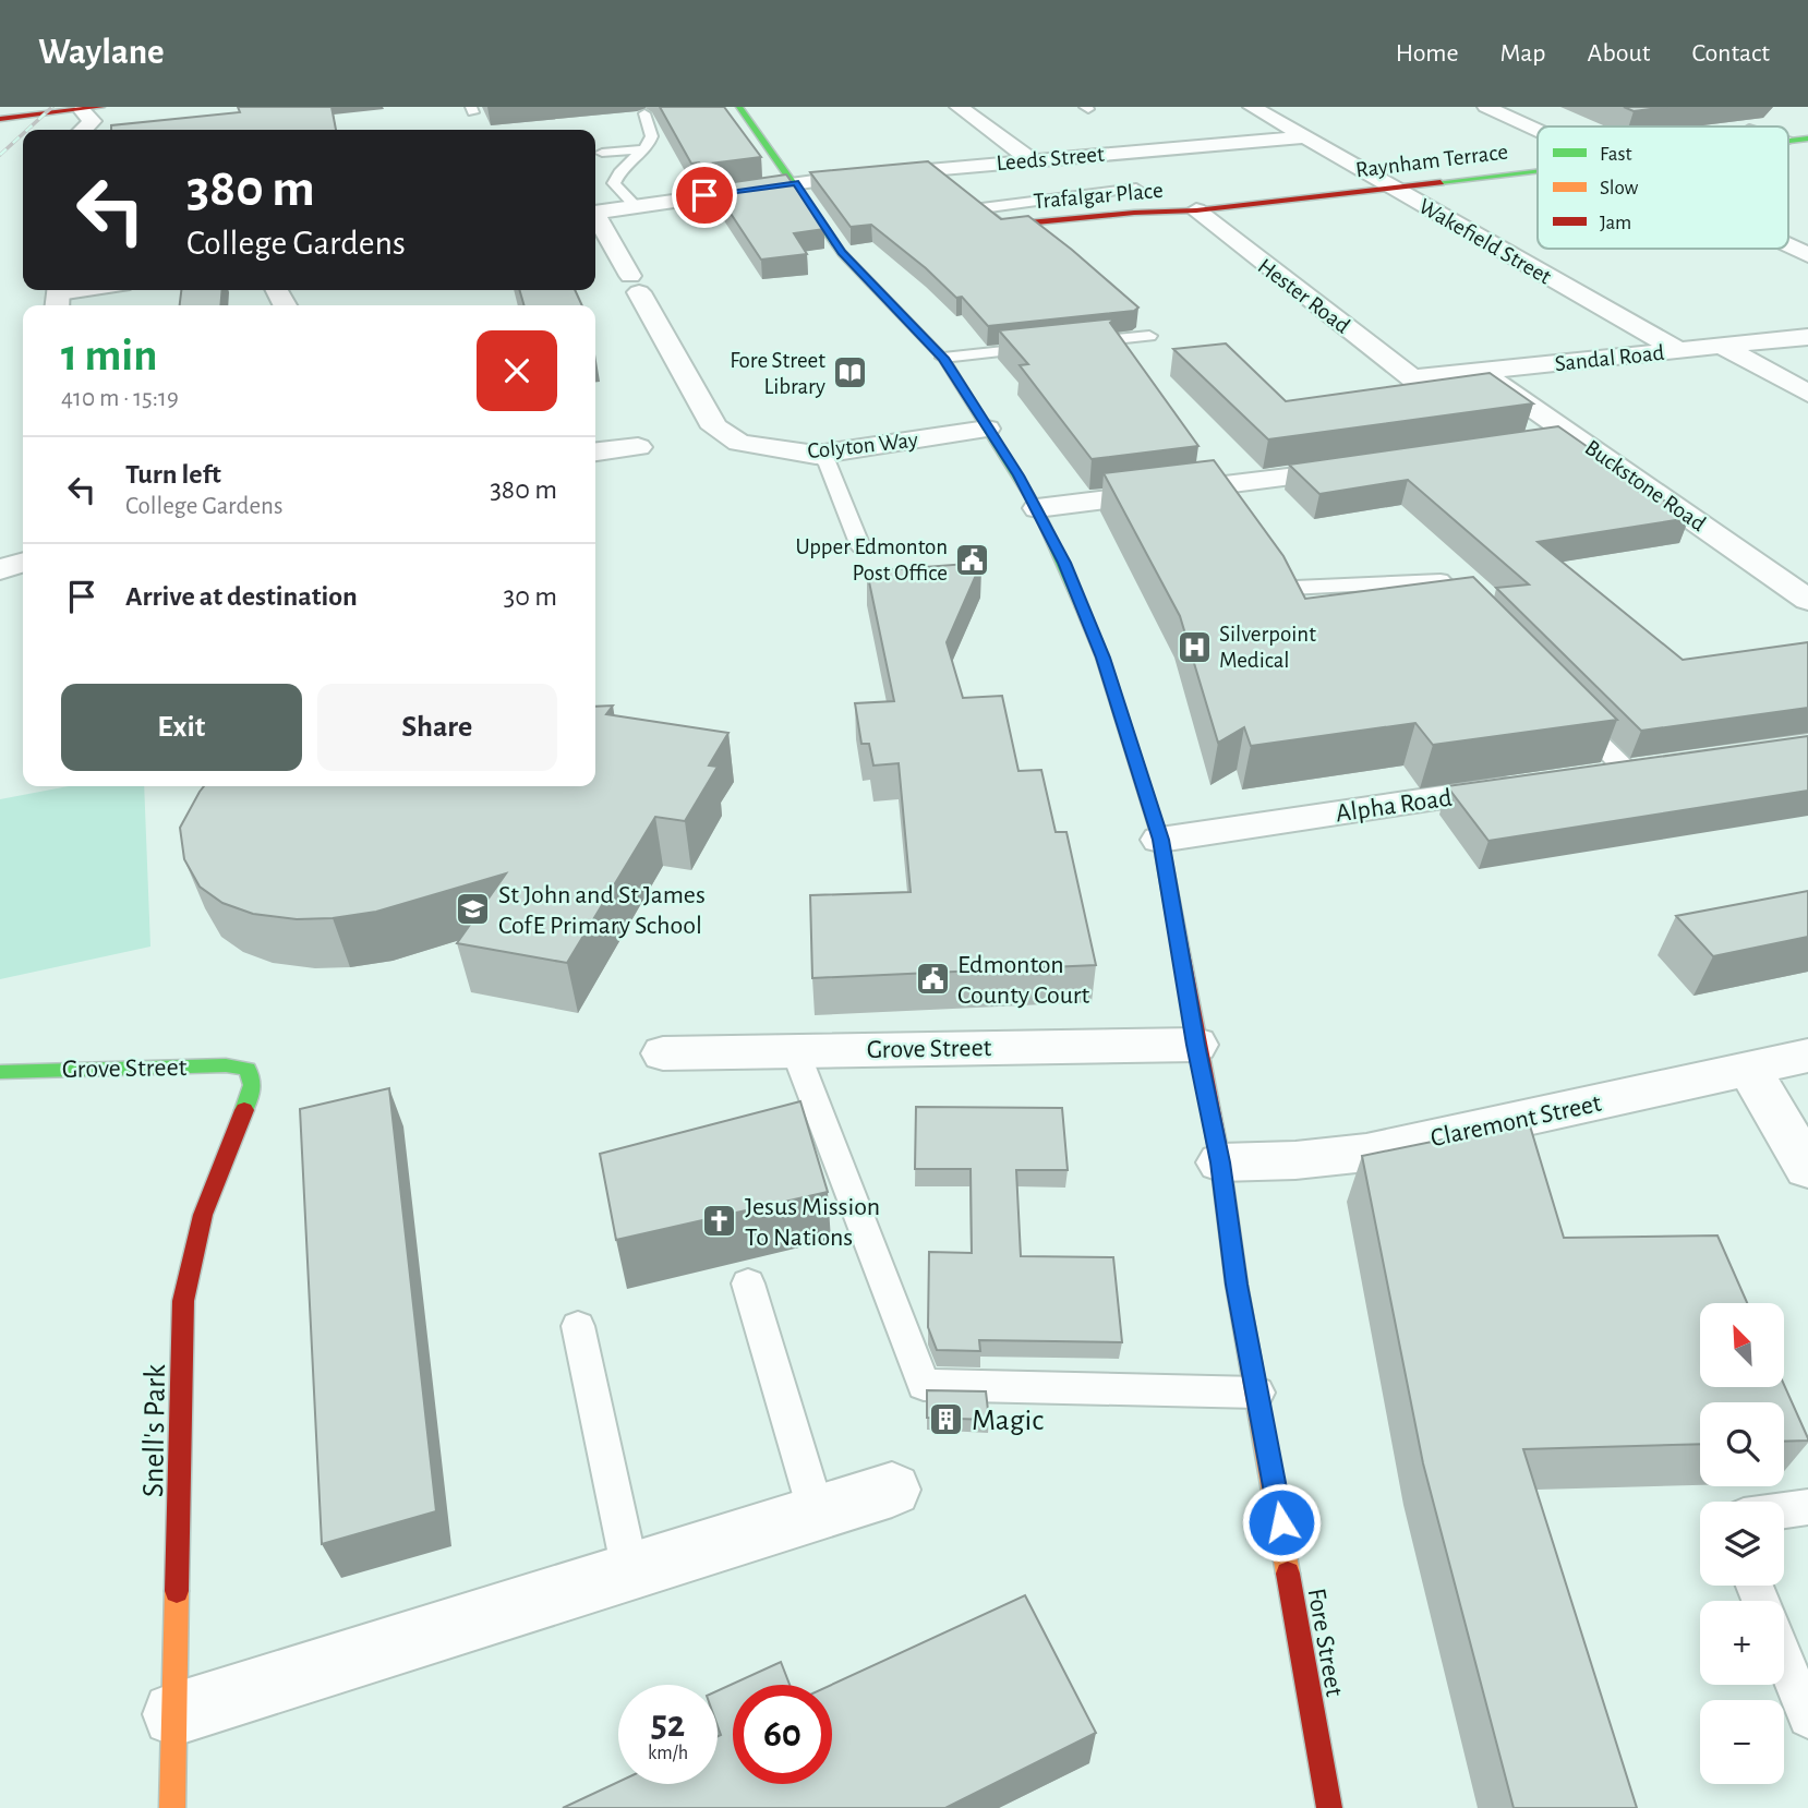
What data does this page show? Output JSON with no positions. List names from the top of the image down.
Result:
{
  "streets": {
    "main road": [
      "Raynham Terrace",
      "Trafalgar Place",
      "Grove Street",
      "Snell's Park",
      "Fore Street"
    ],
    "street": [
      "Leeds Street",
      "Wakefield Street",
      "Hester Road",
      "Sandal Road",
      "Colyton Way",
      "Buckstone Road",
      "Alpha Road",
      "Claremont Street"
    ]
  },
  "crossings": [
    ["Leeds Street", "Wakefield Street"],
    ["Leeds Street", "Fore Street"],
    ["Raynham Terrace", "Trafalgar Place"],
    ["Raynham Terrace", "Wakefield Street"],
    ["Raynham Terrace", "Hester Road"],
    ["Trafalgar Place", "Hester Road"],
    ["Wakefield Street", "Sandal Road"],
    ["Hester Road", "Sandal Road"],
    ["Sandal Road", "Buckstone Road"],
    ["Colyton Way", "Fore Street"],
    ["Alpha Road", "Fore Street"],
    ["Grove Street", "Snell's Park"],
    ["Grove Street", "Fore Street"],
    ["Claremont Street", "Fore Street"]
  ],
  "places": {
    "library": ["Fore Street Library"],
    "public building": ["Upper Edmonton Post Office", "Edmonton County Court"],
    "hospital": ["Silverpoint Medical"],
    "school or university": ["St John and St James CofE Primary School"],
    "church": ["Jesus Mission To Nations"],
    "building": ["Magic"]
  },
  "legend": ["Fast", "Slow", "Jam"],
  "north": "top left",
  "page": {
    "header": "Waylane",
    "nav": [
      "Home",
      "Map",
      "About",
      "Contact"
    ],
    "turn": ["380 m", "College Gardens"],
    "heading": ["1 min", "410 m · 15:19"],
    "list": [
      {
        "name": "Turn left",
        "note": "College Gardens",
        "value": "380 m"
      },
      {
        "name": "Arrive at destination",
        "value": "30 m"
      }
    ],
    "buttons": ["Exit", "Share"],
    "map_buttons": ["+", "−"],
    "speed": "52 km/h",
    "limit": "60"
  }
}
